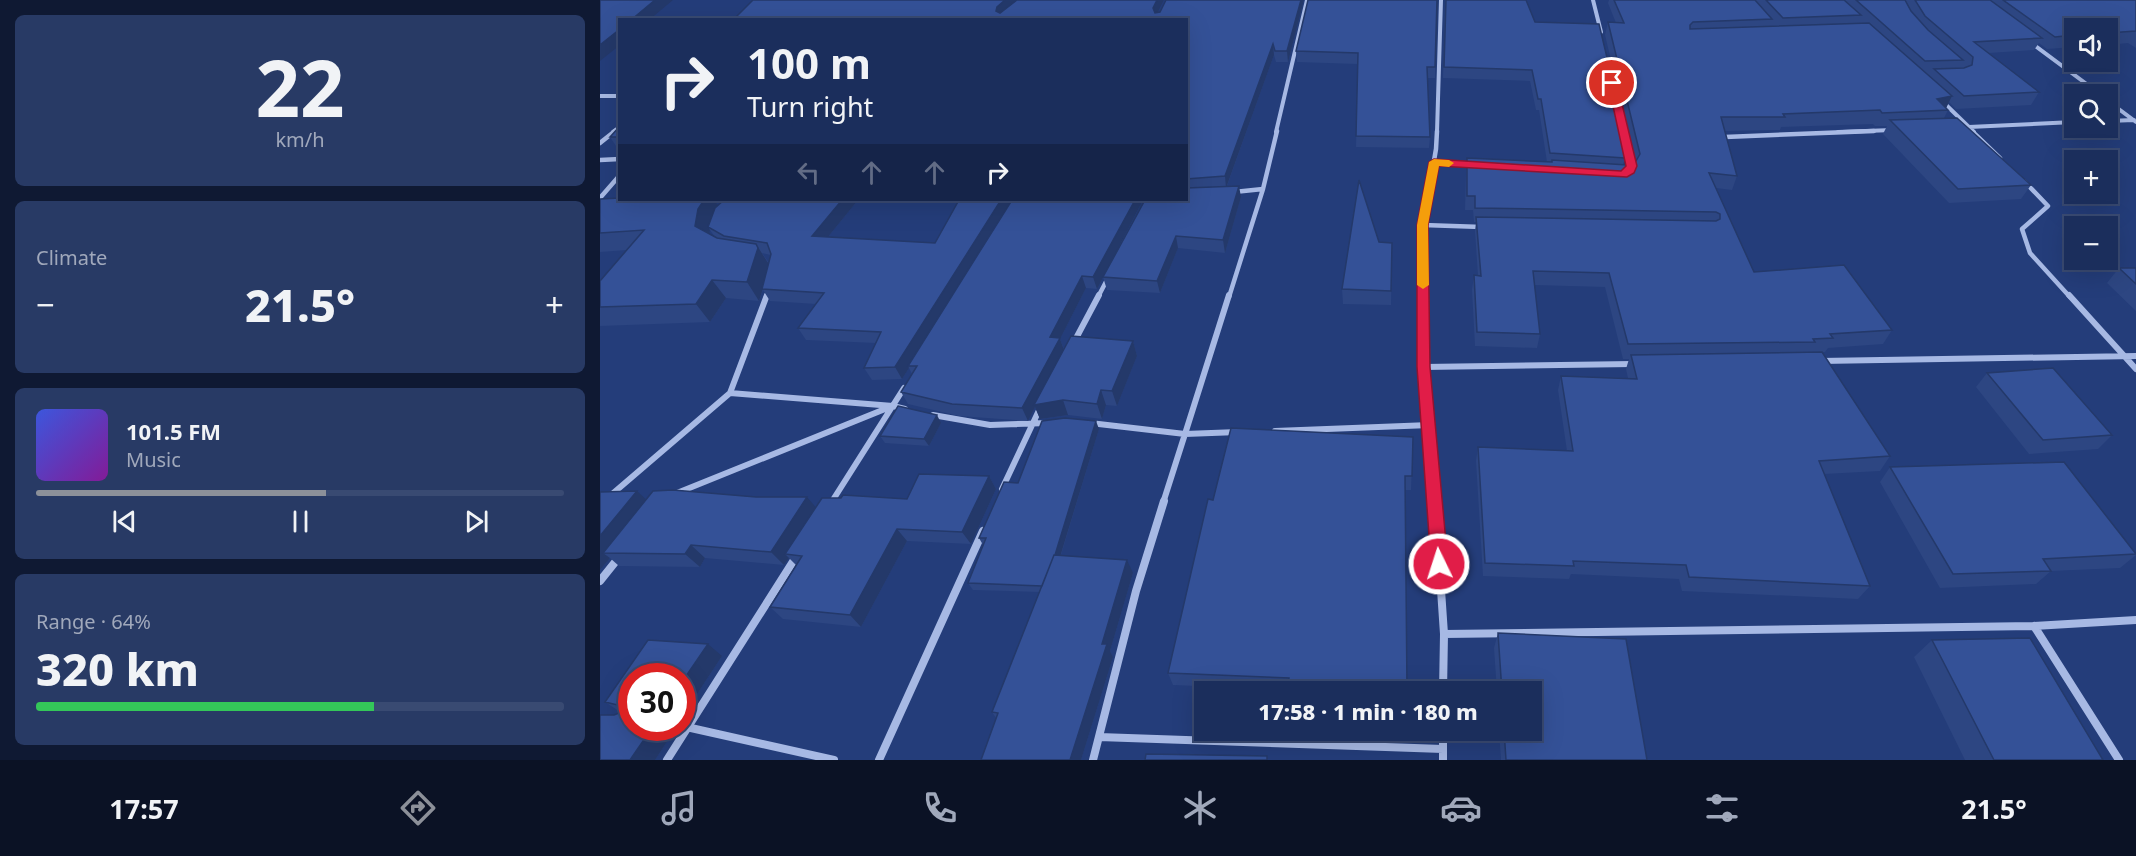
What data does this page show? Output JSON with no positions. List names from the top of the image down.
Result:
{
  "page": {
    "tile": [
      ["22", "km/h"],
      "Climate",
      ["Range · 64%", "320 km"]
    ],
    "map_buttons": ["+", "−"],
    "turn": ["100 m", "Turn right"],
    "heat": ["−", "21.5°", "+"],
    "song": ["101.5 FM", "Music"],
    "limit": "30",
    "trip": "17:58 · 1 min · 180 m",
    "tabs": ["17:57", "21.5°"]
  }
}
